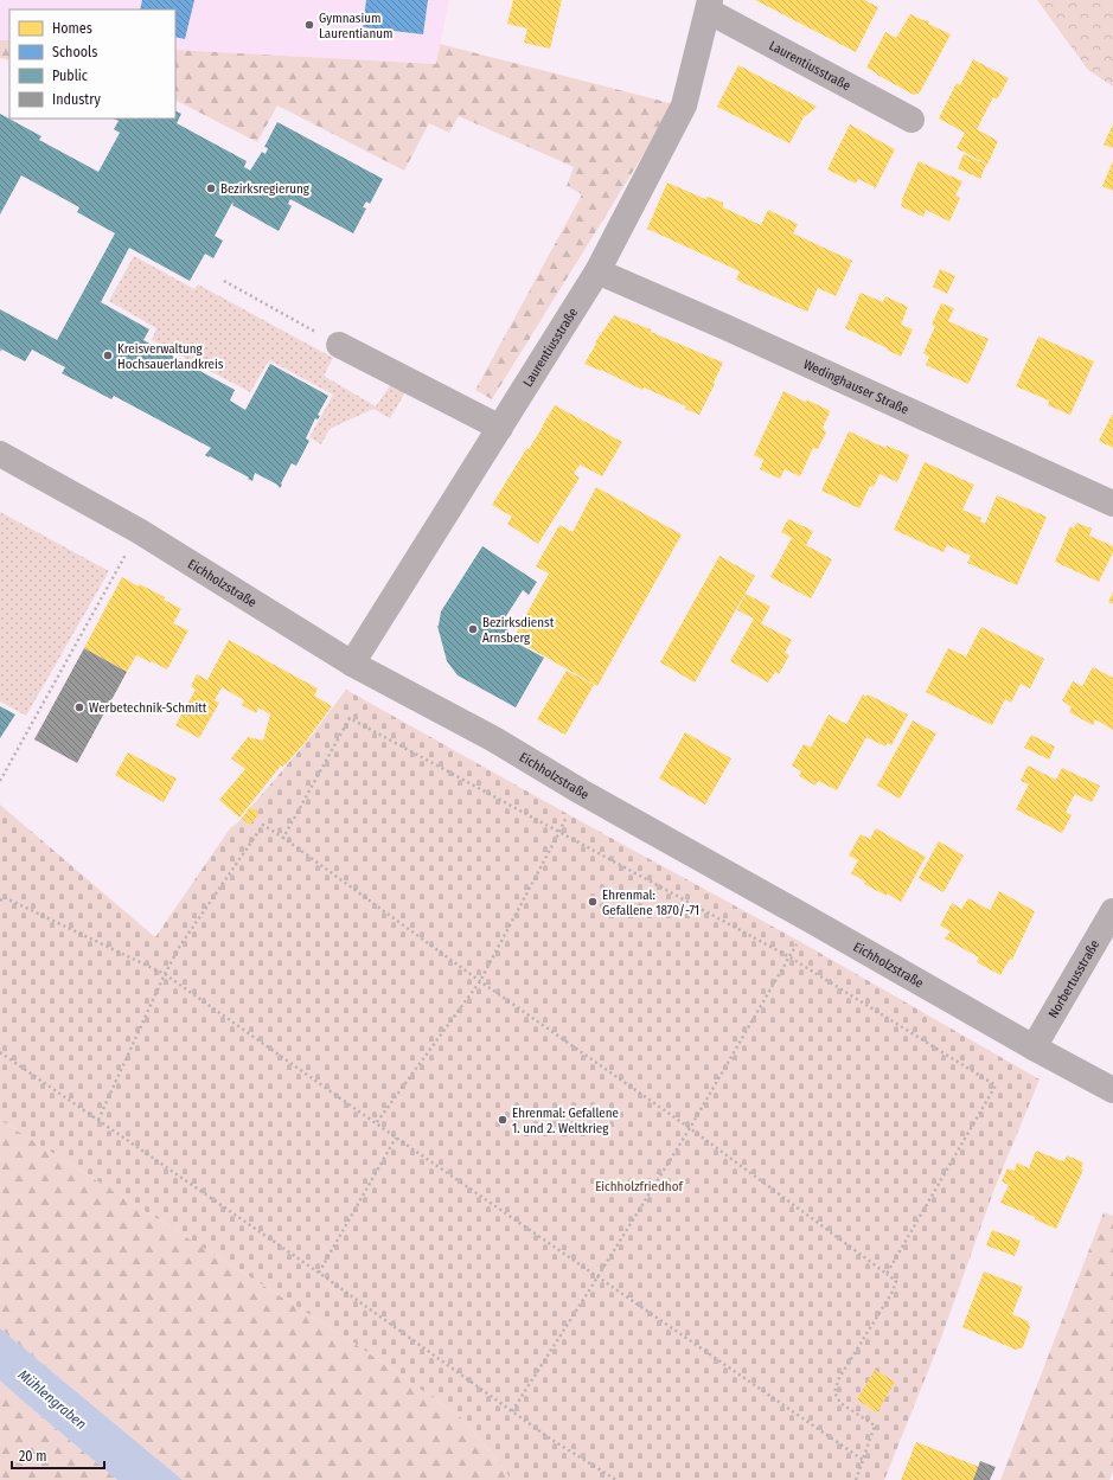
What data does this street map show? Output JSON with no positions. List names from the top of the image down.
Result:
{
  "streets": {
    "street": [
      "Laurentiusstraße",
      "Wedinghauser Straße",
      "Eichholzstraße",
      "Norbertusstraße"
    ]
  },
  "crossings": [
    ["Laurentiusstraße", "Wedinghauser Straße"],
    ["Laurentiusstraße", "Eichholzstraße"],
    ["Eichholzstraße", "Norbertusstraße"]
  ],
  "water": ["Mühlengraben"],
  "parks": ["Eichholzfriedhof"],
  "places": [
    "Gymnasium Laurentianum",
    "Bezirksregierung",
    "Kreisverwaltung Hochsauerlandkreis",
    "Bezirksdienst Arnsberg",
    "Werbetechnik-Schmitt",
    "Ehrenmal: Gefallene 1870/-71",
    "Ehrenmal: Gefallene 1. und 2. Weltkrieg"
  ],
  "legend": [
    "Homes",
    "Schools",
    "Public",
    "Industry"
  ],
  "scale_bar": "20 m"
}
